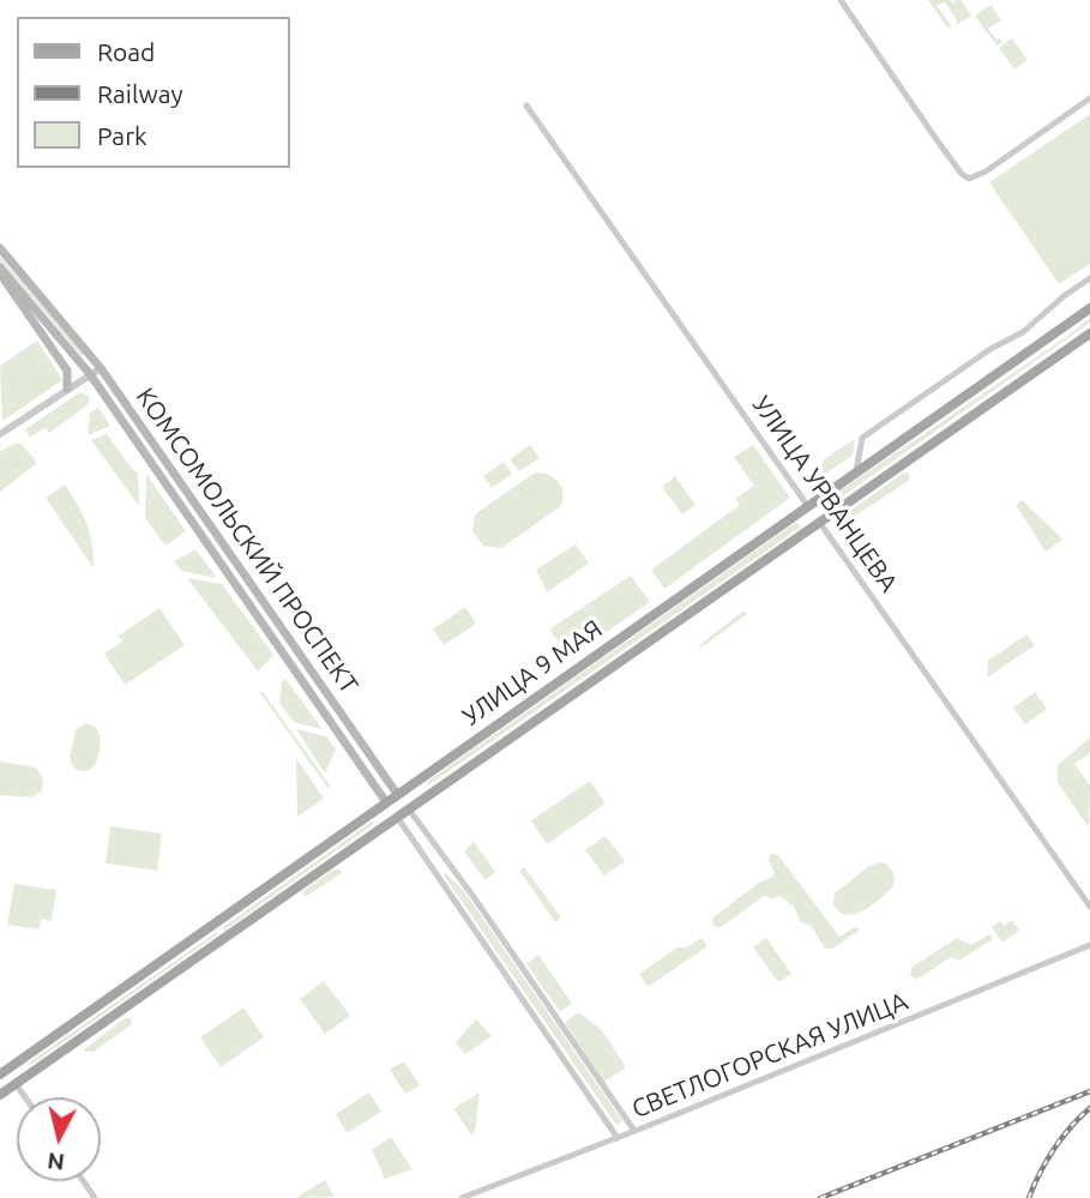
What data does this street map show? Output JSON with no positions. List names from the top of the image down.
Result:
{
  "streets": {
    "main road": ["УЛИЦА УРВАНЦЕВА", "КОМСОМОЛЬСКИЙ ПРОСПЕКТ", "УЛИЦА 9 МАЯ"],
    "street": ["СВЕТЛОГОРСКАЯ УЛИЦА"]
  },
  "crossings": [
    ["УЛИЦА УРВАНЦЕВА", "УЛИЦА 9 МАЯ"],
    ["КОМСОМОЛЬСКИЙ ПРОСПЕКТ", "УЛИЦА 9 МАЯ"],
    ["КОМСОМОЛЬСКИЙ ПРОСПЕКТ", "СВЕТЛОГОРСКАЯ УЛИЦА"]
  ],
  "legend": ["Road", "Railway", "Park"],
  "north": "bottom"
}
